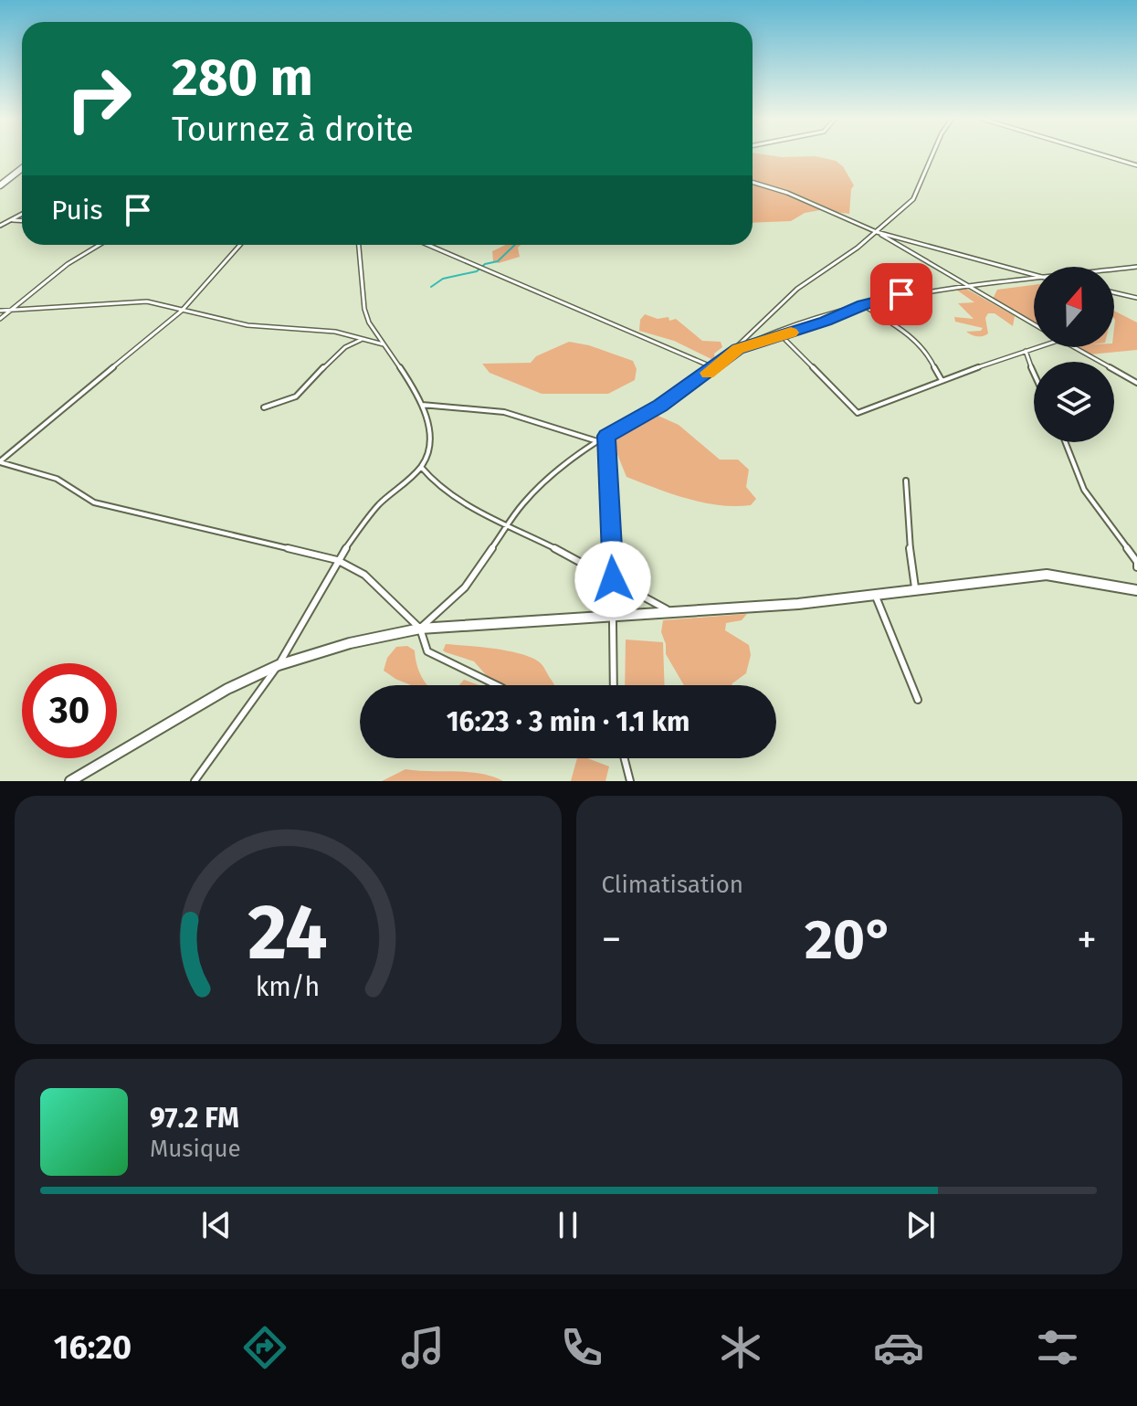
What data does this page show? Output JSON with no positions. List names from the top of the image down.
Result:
{
  "north": "top",
  "page": {
    "turn": ["280 m", "Tournez à droite"],
    "then": "Puis",
    "limit": "30",
    "trip": "16:23 · 3 min · 1.1 km",
    "tile": "Climatisation",
    "heat": ["−", "20°", "+"],
    "song": ["97.2 FM", "Musique"],
    "tabs": "16:20",
    "gauge": ["24", "km/h"]
  }
}
